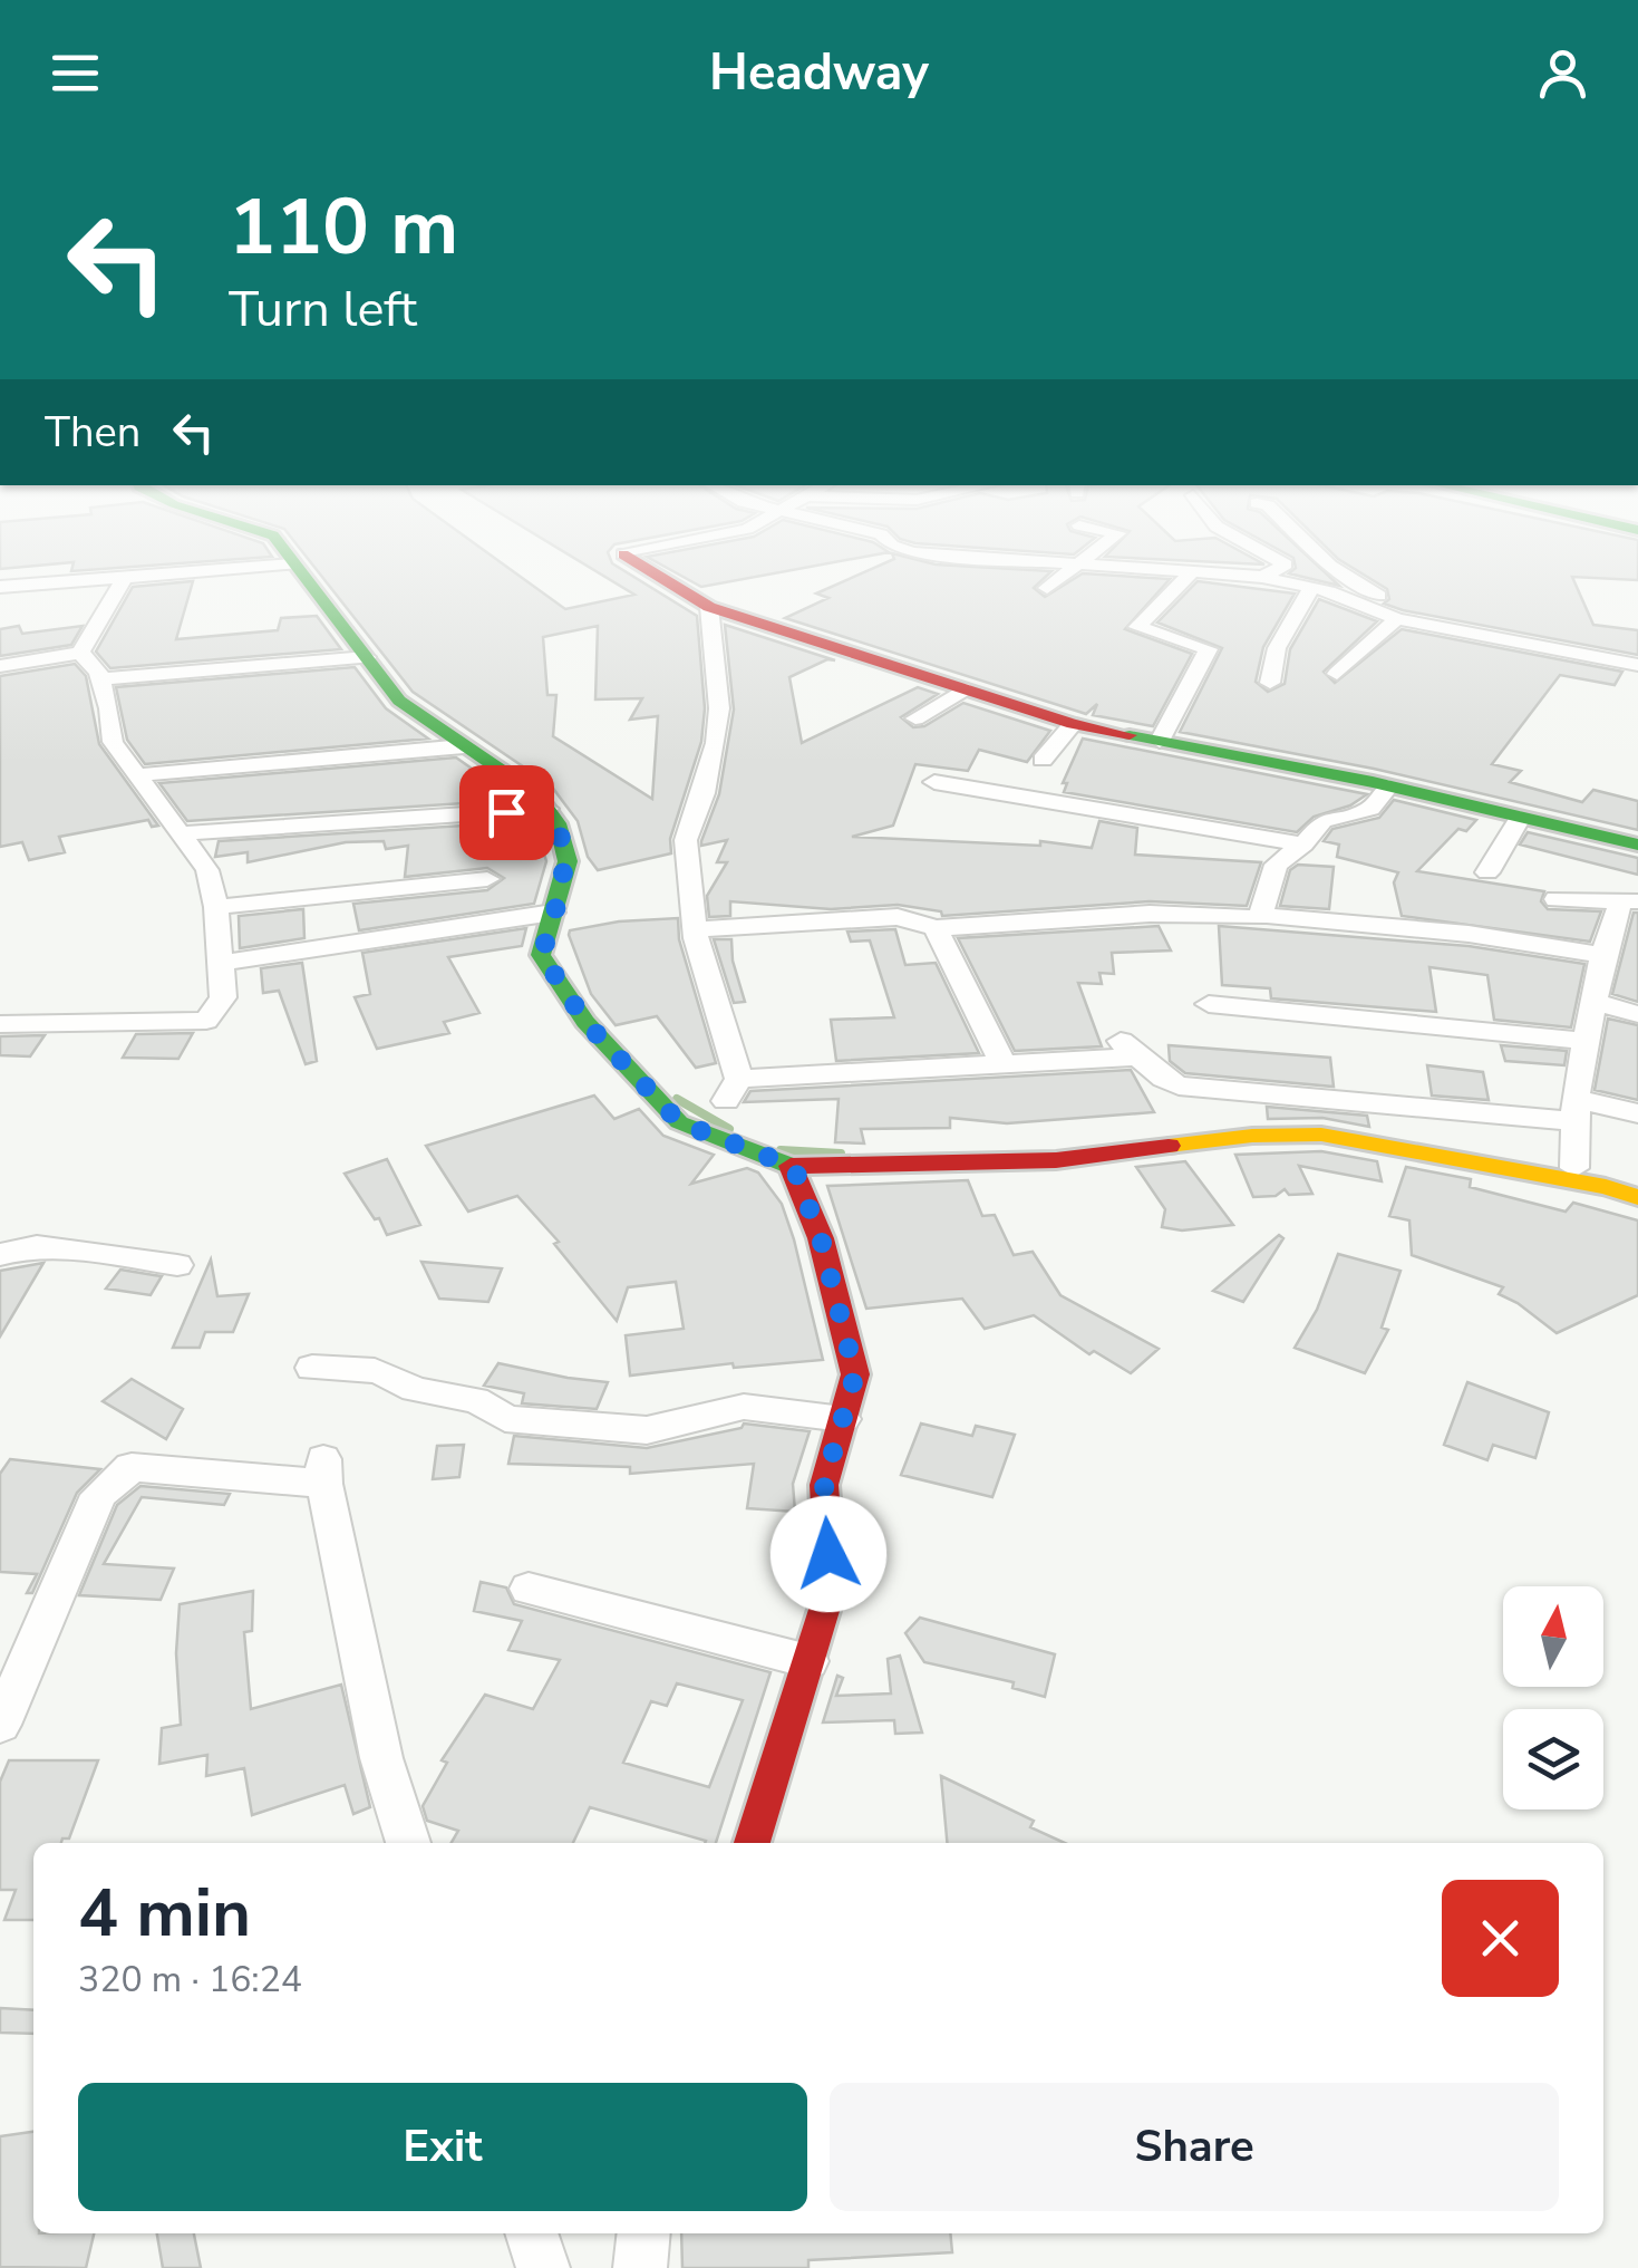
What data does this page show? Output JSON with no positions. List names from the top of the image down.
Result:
{
  "north": "top",
  "page": {
    "header": "Headway",
    "turn": ["110 m", "Turn left"],
    "then": "Then",
    "heading": ["4 min", "320 m · 16:24"],
    "buttons": ["Exit", "Share"]
  }
}
